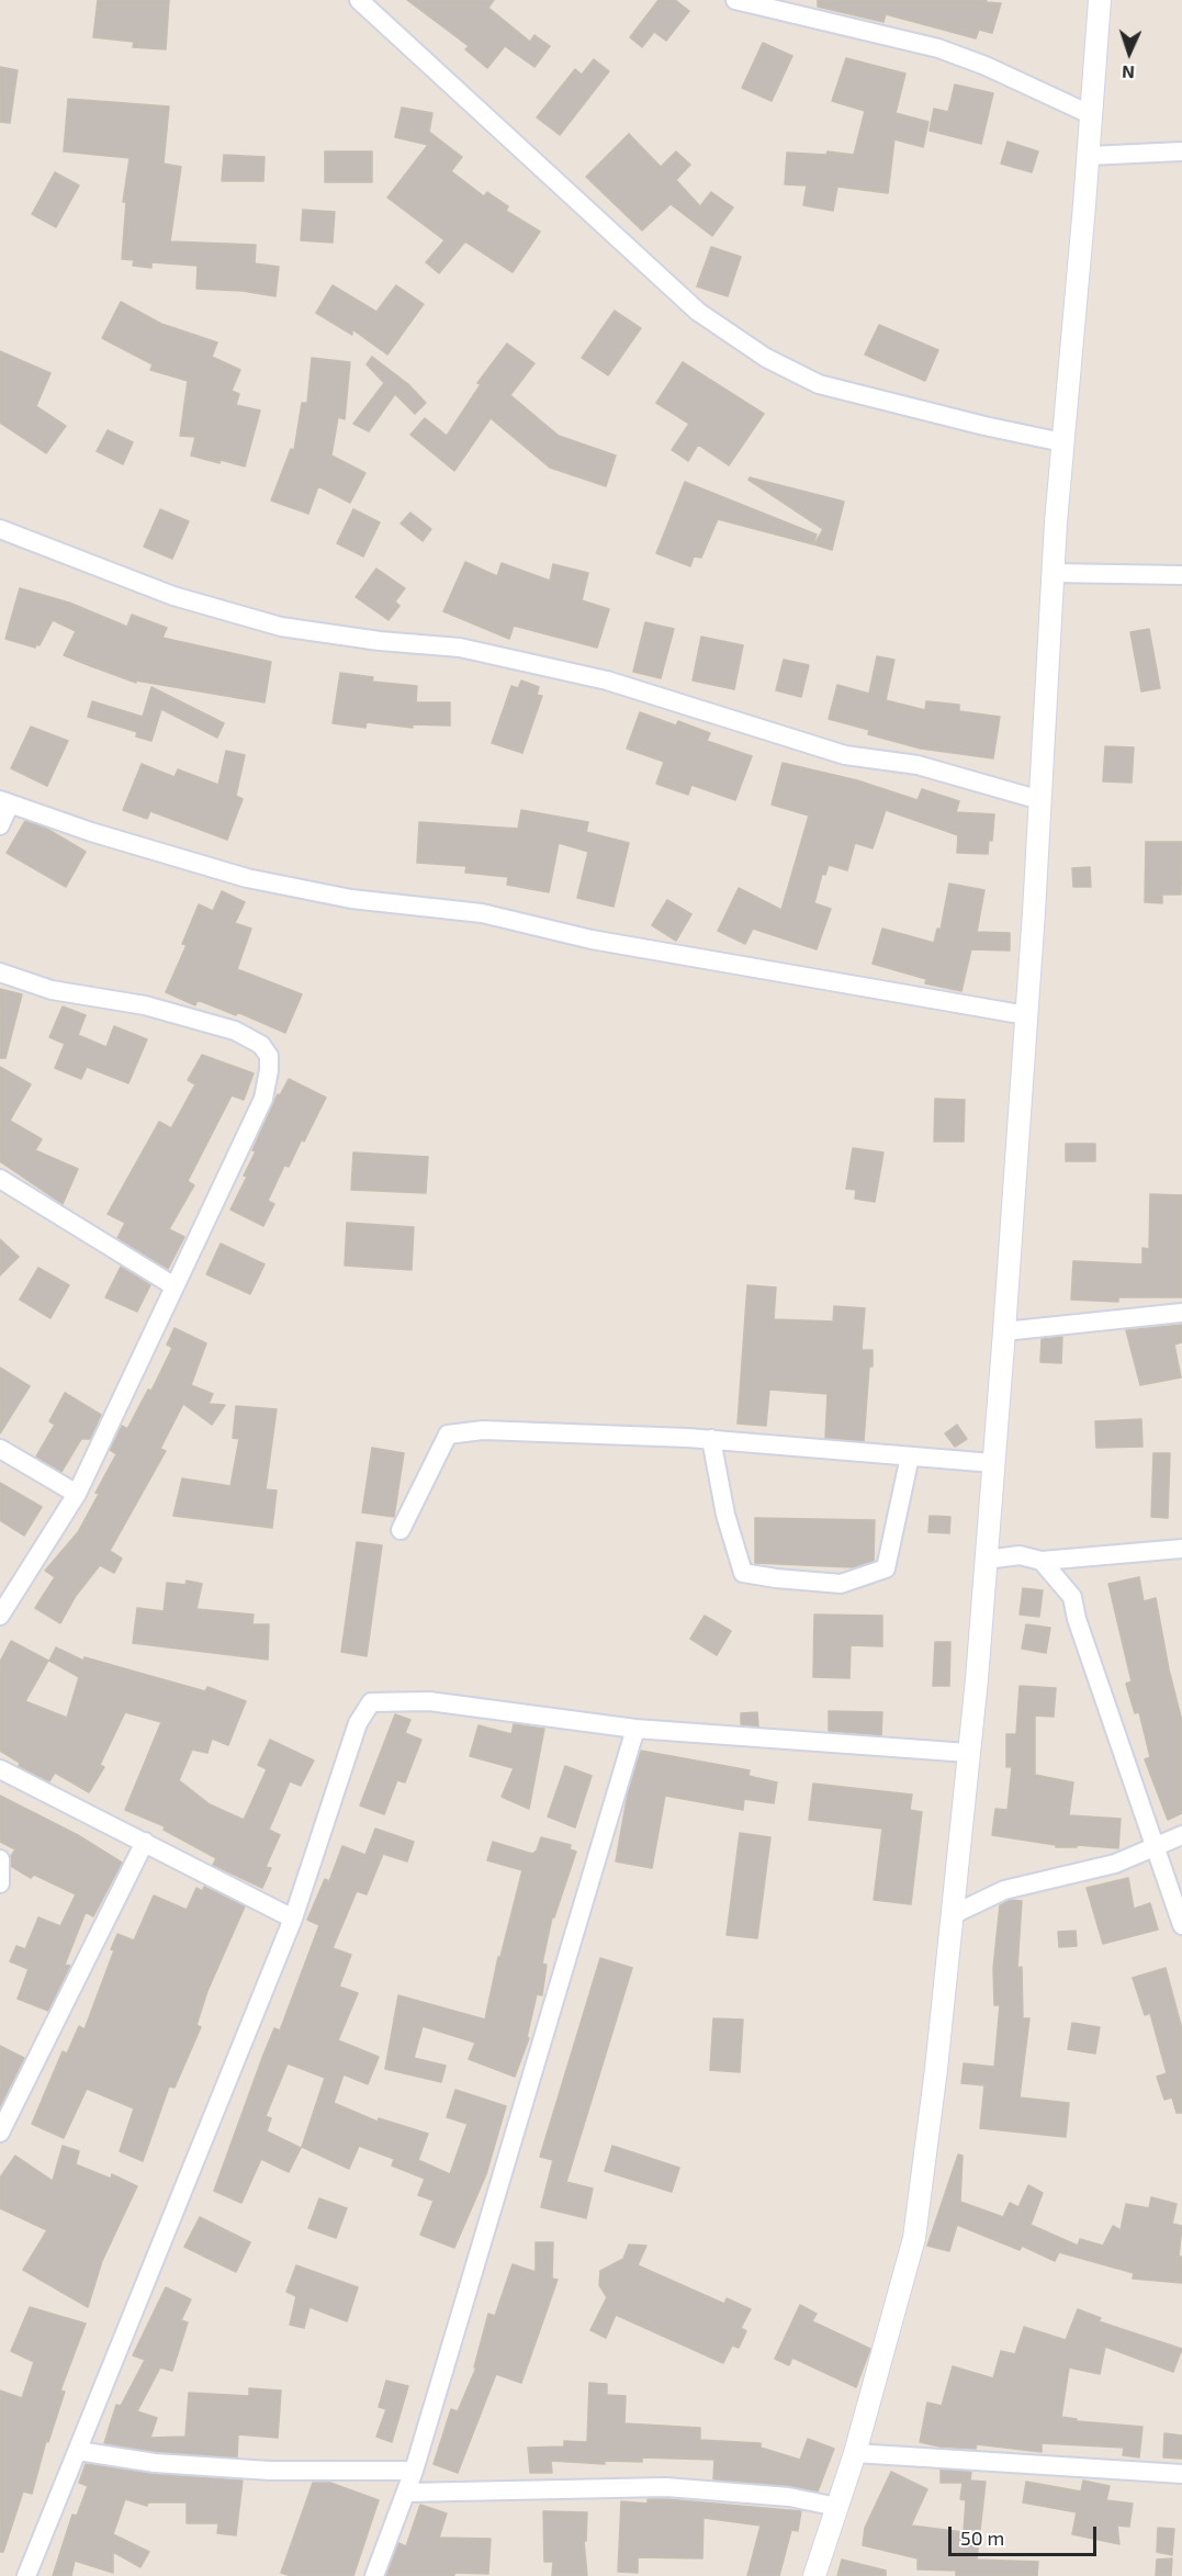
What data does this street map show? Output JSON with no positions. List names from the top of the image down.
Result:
{
  "scale_bar": "50 m",
  "north": "bottom"
}
